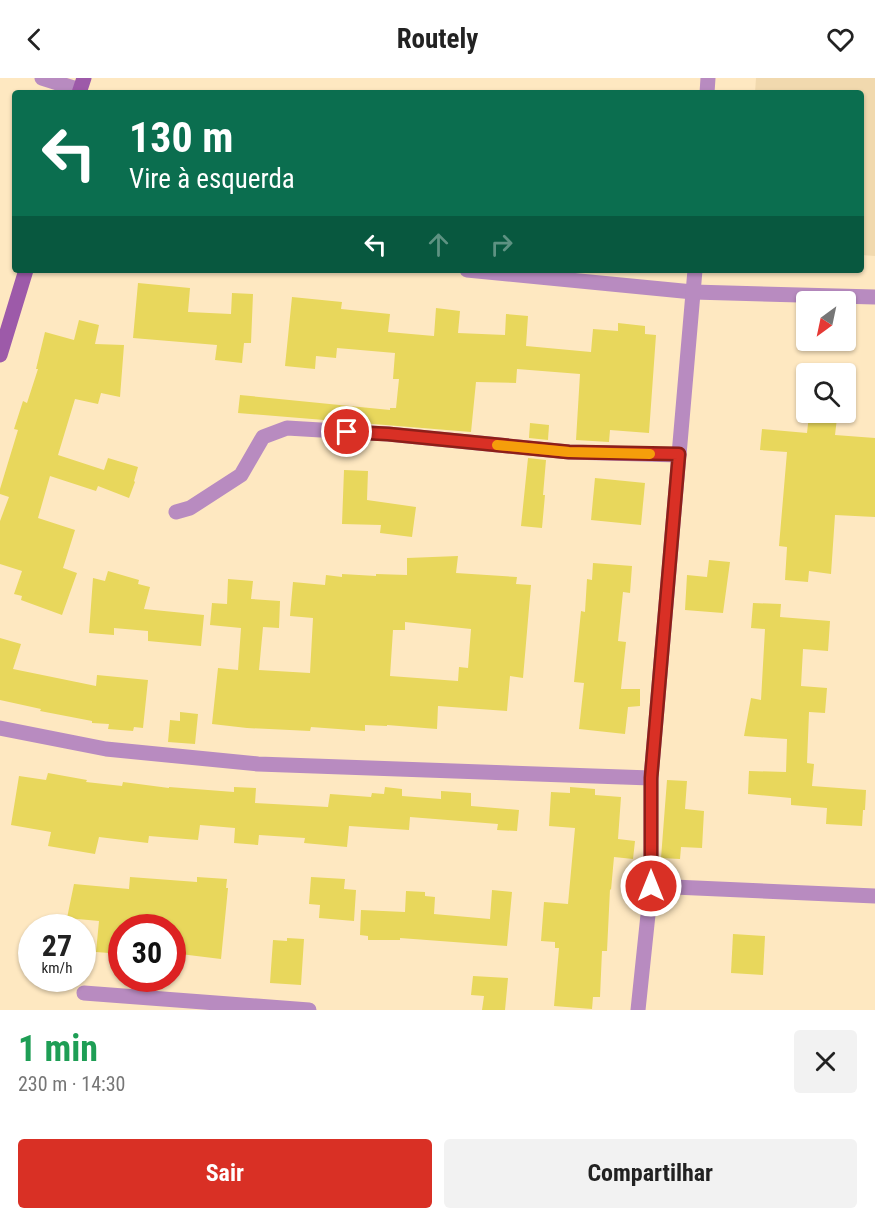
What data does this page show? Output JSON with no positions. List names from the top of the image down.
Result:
{
  "north": "bottom left",
  "page": {
    "header": "Routely",
    "turn": ["130 m", "Vire à esquerda"],
    "speed": "27 km/h",
    "limit": "30",
    "heading": ["1 min", "230 m · 14:30"],
    "buttons": ["Sair", "Compartilhar"]
  }
}
